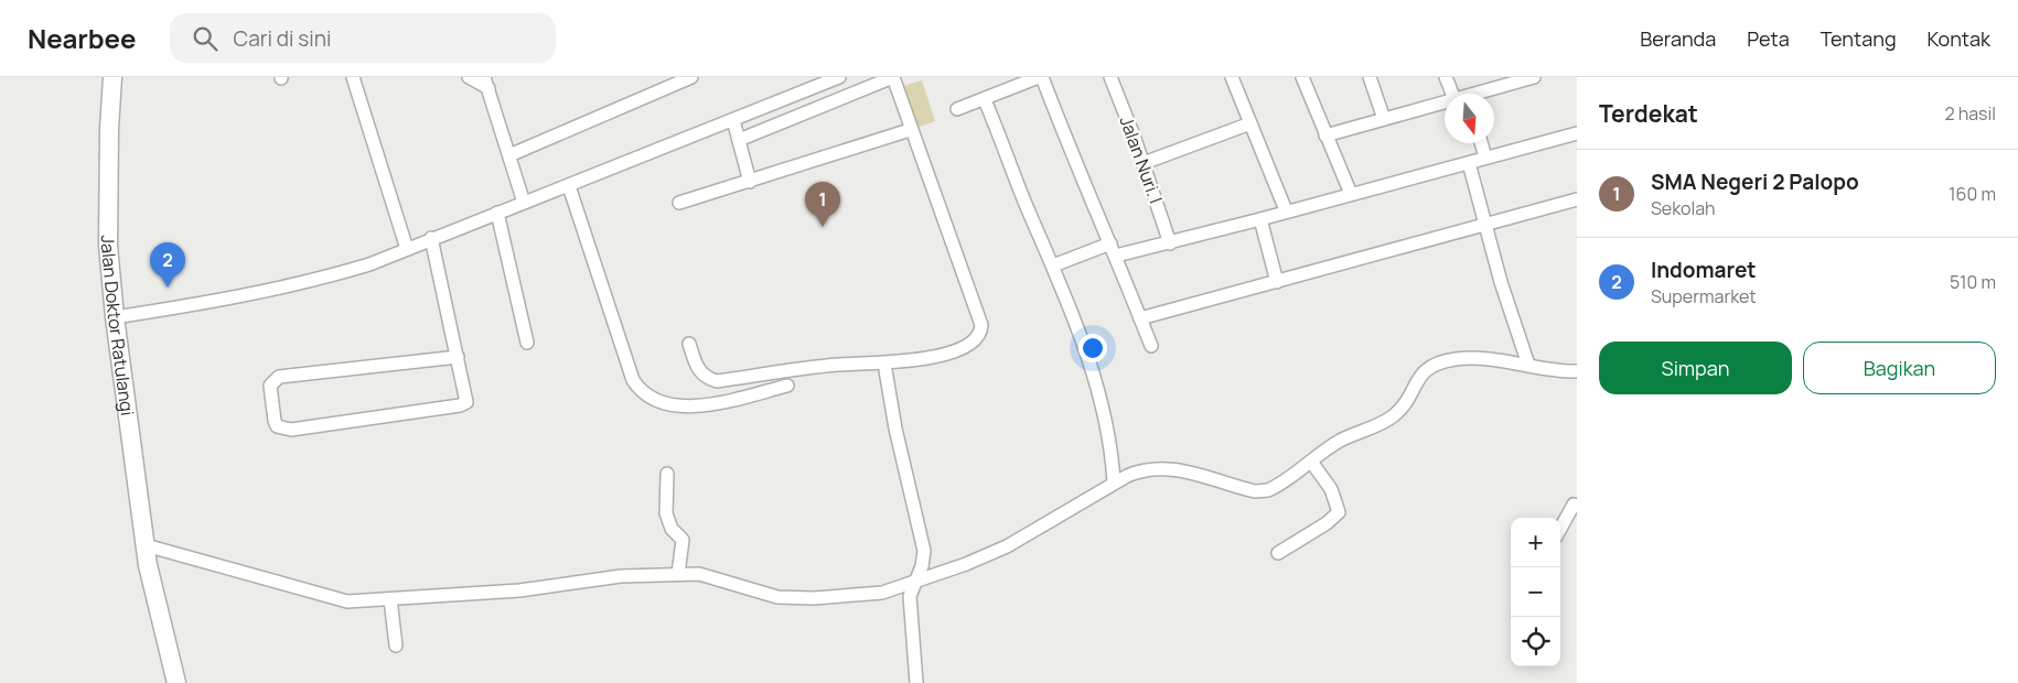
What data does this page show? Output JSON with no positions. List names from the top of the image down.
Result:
{
  "streets": {
    "highway": ["Jalan Doktor Ratulangi"],
    "street": ["Jalan Nuri. I"]
  },
  "north": "bottom",
  "page": {
    "header": "Nearbee",
    "search": "Cari di sini",
    "nav": [
      "Beranda",
      "Peta",
      "Tentang",
      "Kontak"
    ],
    "heading": ["Terdekat", "2 hasil"],
    "list": [
      {
        "mark": "1",
        "name": "SMA Negeri 2 Palopo",
        "note": "Sekolah",
        "value": "160 m"
      },
      {
        "mark": "2",
        "name": "Indomaret",
        "note": "Supermarket",
        "value": "510 m"
      }
    ],
    "pins": ["1", "2"],
    "buttons": ["Simpan", "Bagikan"],
    "map_buttons": ["+", "−"]
  }
}
